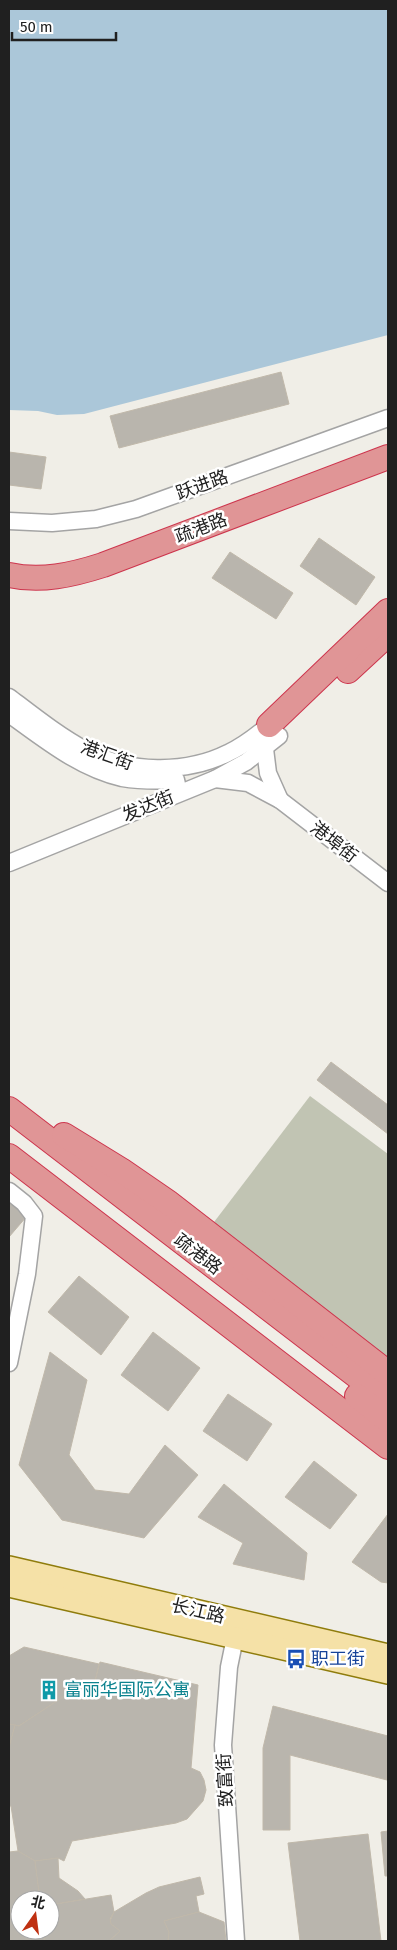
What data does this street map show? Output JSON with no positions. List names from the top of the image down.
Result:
{
  "streets": {
    "highway": ["疏港路"],
    "main road": ["长江路"],
    "street": [
      "跃进路",
      "港汇街",
      "发达街",
      "港埠街",
      "致富街"
    ]
  },
  "crossings": [
    ["港汇街", "发达街"],
    ["发达街", "港埠街"],
    ["长江路", "致富街"]
  ],
  "places": {
    "bus stop": ["职工街"],
    "building": ["富丽华国际公寓"]
  },
  "scale_bar": "50 m",
  "north": "top"
}
